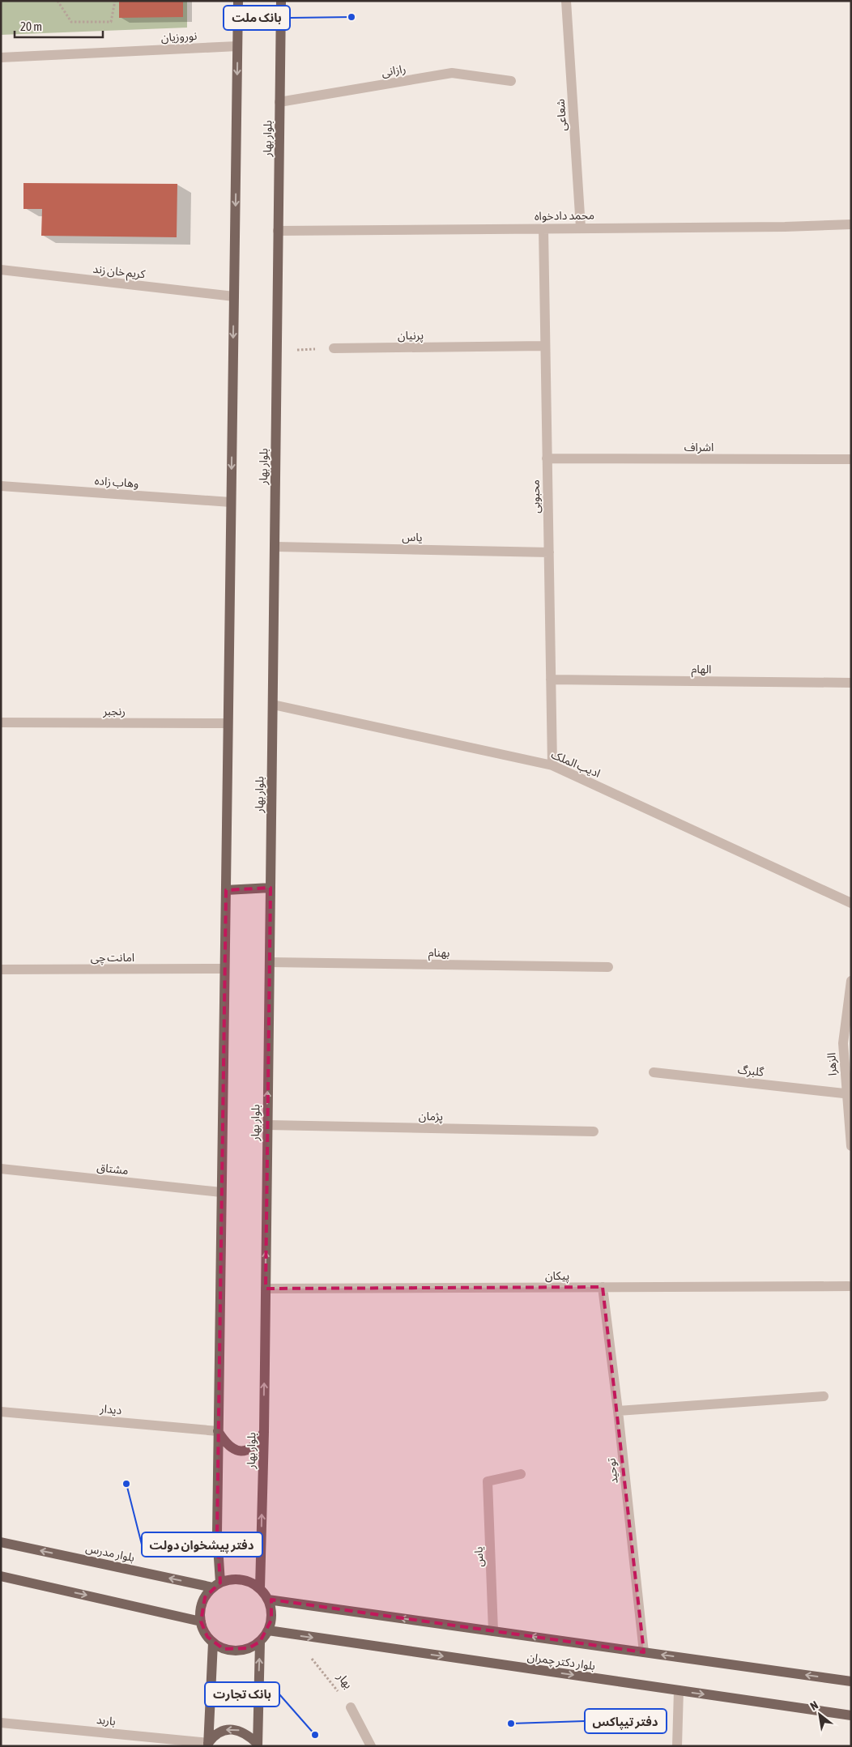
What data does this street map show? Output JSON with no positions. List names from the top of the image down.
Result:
{
  "streets": {
    "main road": ["بلوار بهار", "بلوار مدرس", "بلوار دکتر چمران"],
    "street": [
      "نوروزیان",
      "رازانی",
      "شعاعی",
      "محمد دادخواه",
      "کریم خان زند",
      "پرنیان",
      "اشراف",
      "وهاب زاده",
      "محبوبی",
      "یاس",
      "الهام",
      "رنجبر",
      "ادیب الملک",
      "بهنام",
      "امانت چی",
      "الزهرا",
      "گلبرگ",
      "پژمان",
      "مشتاق",
      "پیکان",
      "دیدار",
      "توحید",
      "باربد"
    ],
    "path": ["بهار"]
  },
  "crossings": [
    ["رازانی", "بلوار بهار"],
    ["شعاعی", "محمد دادخواه"],
    ["بلوار بهار", "محمد دادخواه"],
    ["بلوار بهار", "یاس"],
    ["بلوار بهار", "ادیب الملک"],
    ["بلوار بهار", "بهنام"],
    ["بلوار بهار", "پژمان"],
    ["بلوار بهار", "پیکان"],
    ["بلوار بهار", "بلوار مدرس"],
    ["بلوار بهار", "بلوار دکتر چمران"],
    ["محمد دادخواه", "محبوبی"],
    ["پرنیان", "محبوبی"],
    ["اشراف", "محبوبی"],
    ["محبوبی", "یاس"],
    ["محبوبی", "الهام"],
    ["محبوبی", "ادیب الملک"],
    ["یاس", "بلوار دکتر چمران"],
    ["الزهرا", "گلبرگ"],
    ["پیکان", "توحید"],
    ["توحید", "بلوار دکتر چمران"],
    ["بلوار مدرس", "بلوار دکتر چمران"],
    ["بلوار دکتر چمران", "بهار"]
  ],
  "places": [
    "بانک ملت",
    "دفتر پیشخوان دولت",
    "دفتر تیپاکس",
    "بانک تجارت"
  ],
  "scale_bar": "20 m",
  "north": "top left"
}
